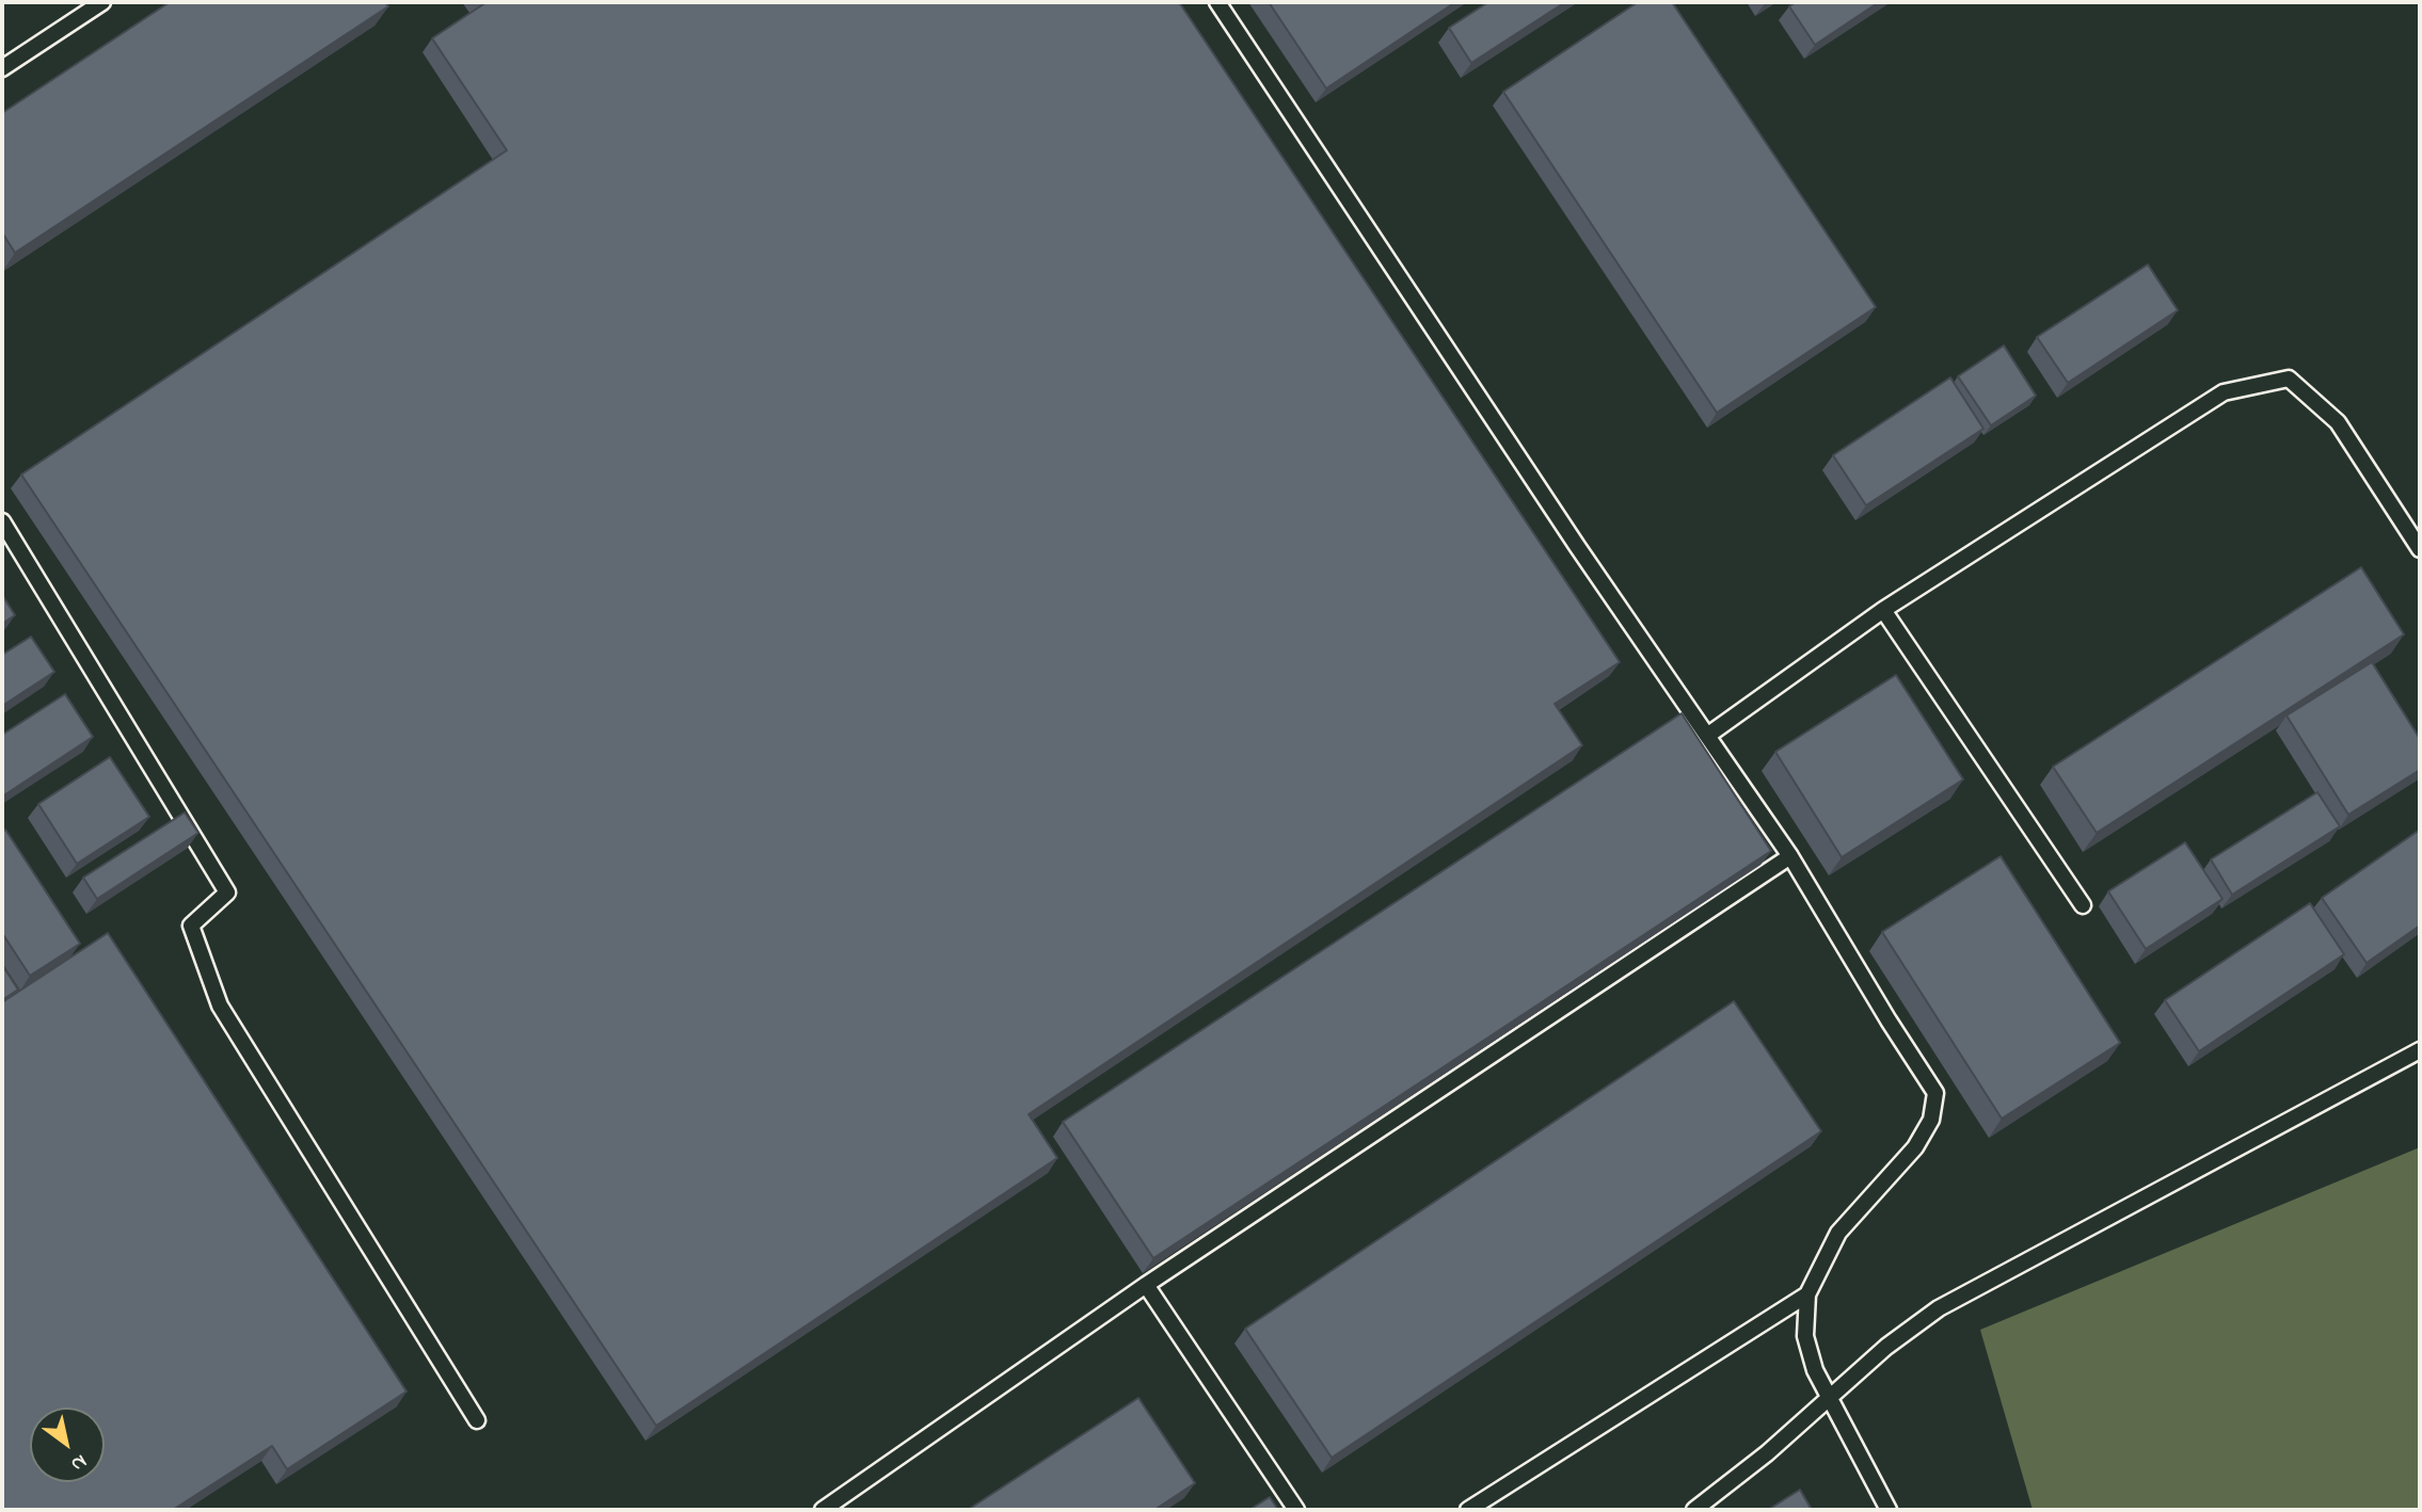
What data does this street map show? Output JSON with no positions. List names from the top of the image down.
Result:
{
  "north": "bottom right"
}
